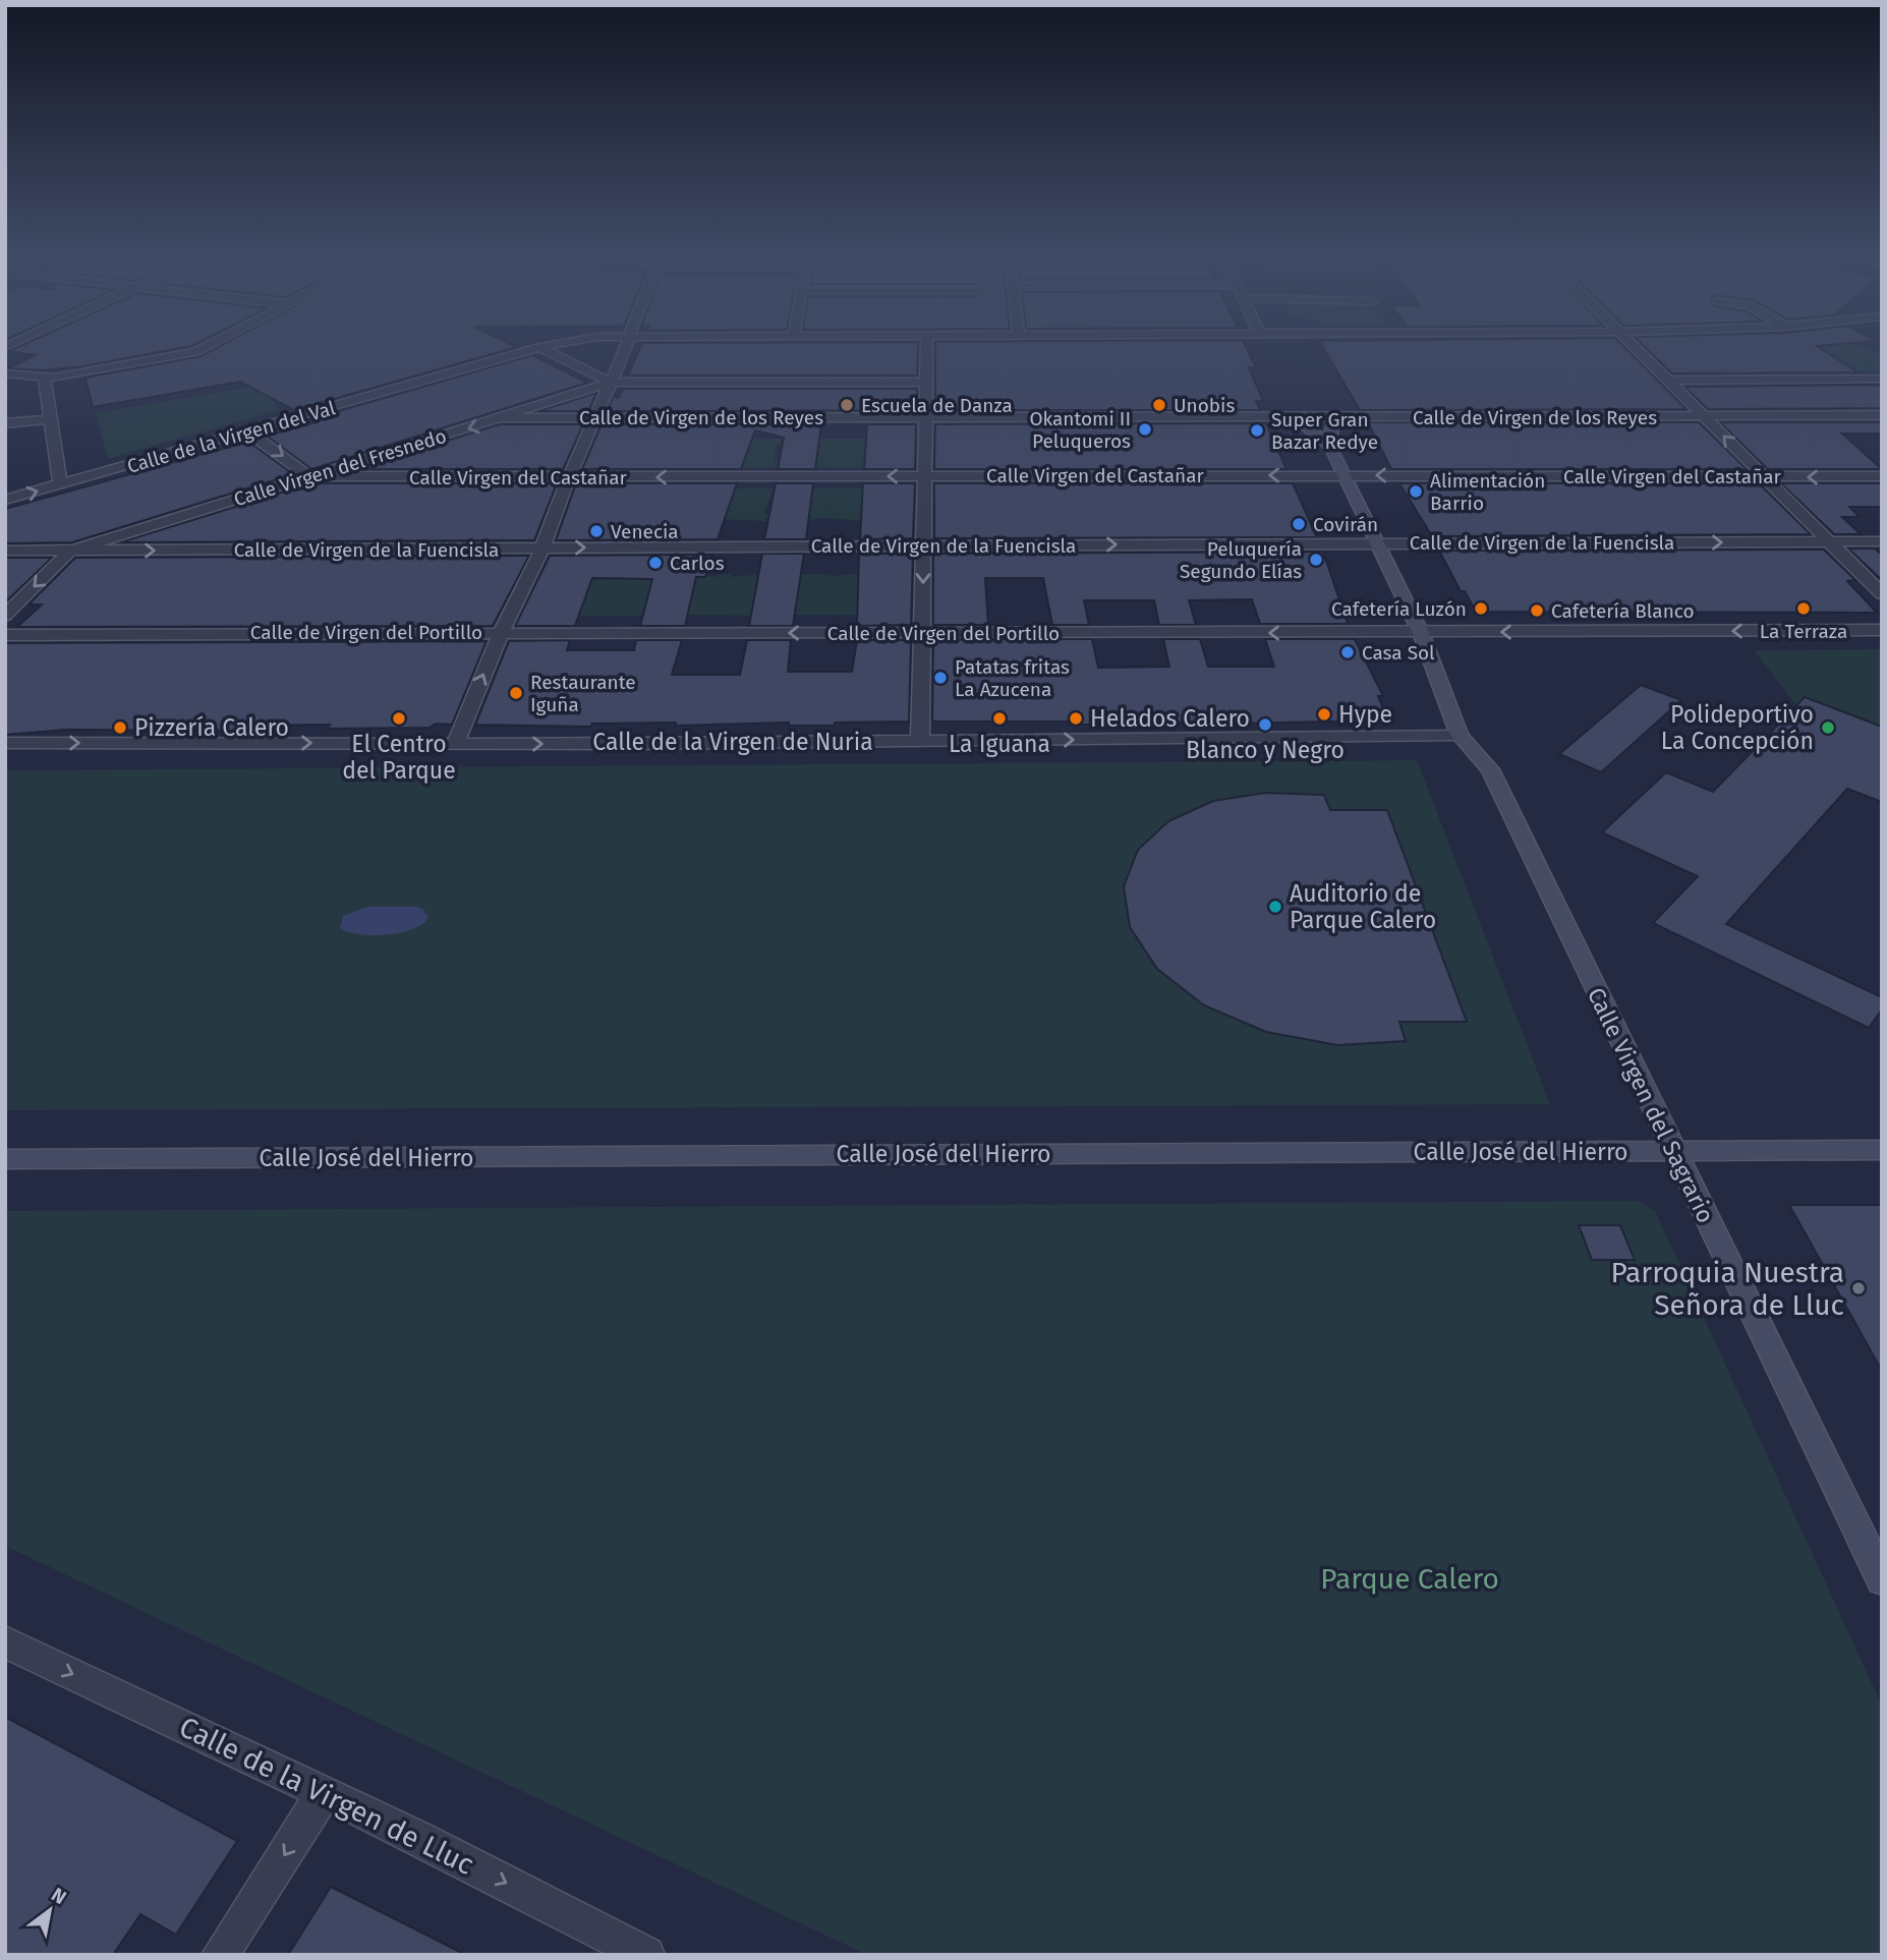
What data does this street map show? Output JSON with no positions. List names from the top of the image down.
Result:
{
  "streets": {
    "street": [
      "Calle de Virgen de los Reyes",
      "Calle de la Virgen del Val",
      "Calle Virgen del Fresnedo",
      "Calle Virgen del Castañar",
      "Calle de Virgen de la Fuencisla",
      "Calle de Virgen del Portillo",
      "Calle de la Virgen de Nuria",
      "Calle Virgen del Sagrario",
      "Calle José del Hierro",
      "Calle de la Virgen de Lluc"
    ]
  },
  "crossings": [
    ["Calle de Virgen de los Reyes", "Calle Virgen del Fresnedo"],
    ["Calle Virgen del Fresnedo", "Calle Virgen del Castañar"],
    ["Calle Virgen del Fresnedo", "Calle de Virgen de la Fuencisla"],
    ["Calle Virgen del Castañar", "Calle Virgen del Sagrario"],
    ["Calle de Virgen de la Fuencisla", "Calle Virgen del Sagrario"],
    ["Calle de Virgen del Portillo", "Calle Virgen del Sagrario"],
    ["Calle de la Virgen de Nuria", "Calle Virgen del Sagrario"],
    ["Calle Virgen del Sagrario", "Calle José del Hierro"]
  ],
  "one_way": [
    "Calle Virgen del Fresnedo",
    "Calle de Virgen del Portillo",
    "Calle de la Virgen de Nuria",
    "Calle de la Virgen de Lluc"
  ],
  "parks": ["Parque Calero"],
  "places": [
    "Escuela de Danza",
    "Unobis",
    "Okantomi II Peluqueros",
    "Super Gran Bazar Redye",
    "Alimentación Barrio",
    "Covirán",
    "Venecia",
    "Peluquería Segundo Elías",
    "Carlos",
    "Cafetería Luzón",
    "La Terraza",
    "Cafetería Blanco",
    "Casa Sol",
    "Patatas fritas La Azucena",
    "Restaurante Iguña",
    "Hype",
    "El Centro del Parque",
    "La Iguana",
    "Helados Calero",
    "Blanco y Negro",
    "Pizzería Calero",
    "Polideportivo La Concepción",
    "Auditorio de Parque Calero",
    "Parroquia Nuestra Señora de Lluc"
  ],
  "north": "top right"
}
